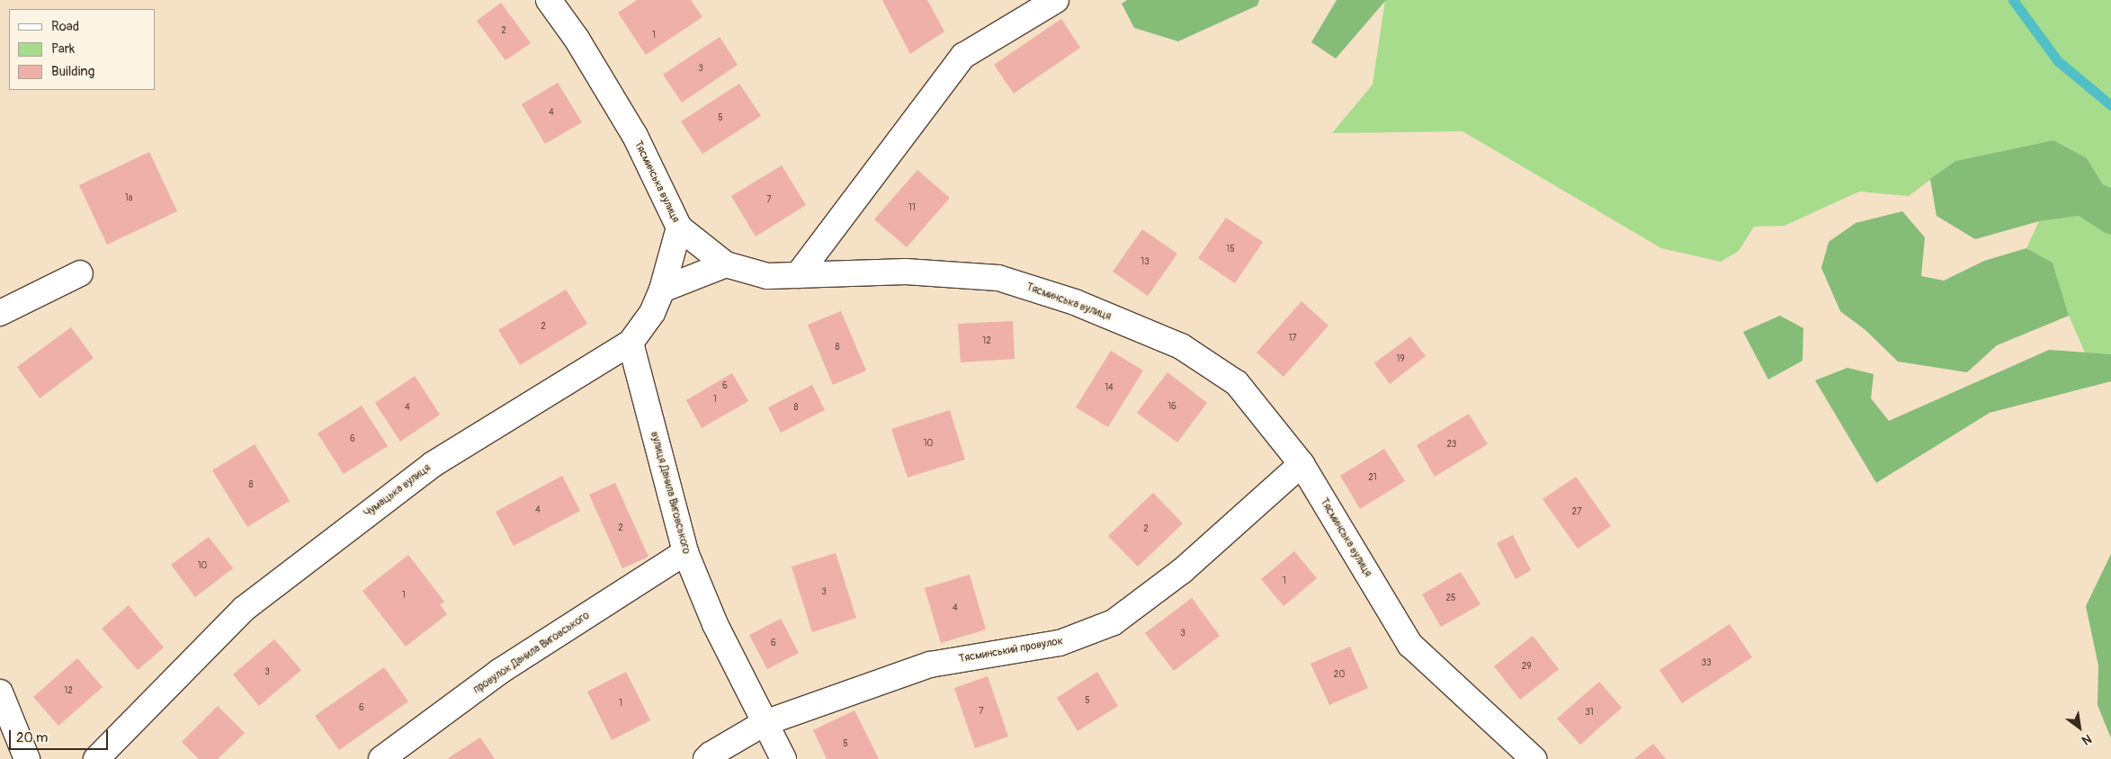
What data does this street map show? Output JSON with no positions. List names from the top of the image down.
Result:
{
  "streets": {
    "street": [
      "Тясминська вулиця",
      "Чумацька вулиця",
      "вулиця Данила Виговського",
      "Тясминський провулок",
      "провулок Данила Виговського"
    ]
  },
  "crossings": [
    ["Тясминська вулиця", "Чумацька вулиця"],
    ["Тясминська вулиця", "Тясминський провулок"],
    ["Чумацька вулиця", "вулиця Данила Виговського"],
    ["вулиця Данила Виговського", "Тясминський провулок"],
    ["вулиця Данила Виговського", "провулок Данила Виговського"]
  ],
  "house_numbers": [
    "2",
    "1",
    "3",
    "4",
    "5",
    "1а",
    "7",
    "11",
    "15",
    "13",
    "2",
    "17",
    "12",
    "8",
    "19",
    "6",
    "14",
    "1",
    "16",
    "4",
    "8",
    "6",
    "10",
    "23",
    "21",
    "8",
    "4",
    "27",
    "2",
    "2",
    "10",
    "1",
    "3",
    "1",
    "25",
    "4",
    "3",
    "6",
    "33",
    "29",
    "3",
    "20",
    "12",
    "5",
    "1",
    "6",
    "7",
    "31",
    "5"
  ],
  "legend": ["Road", "Park", "Building"],
  "scale_bar": "20 m",
  "north": "bottom right"
}
